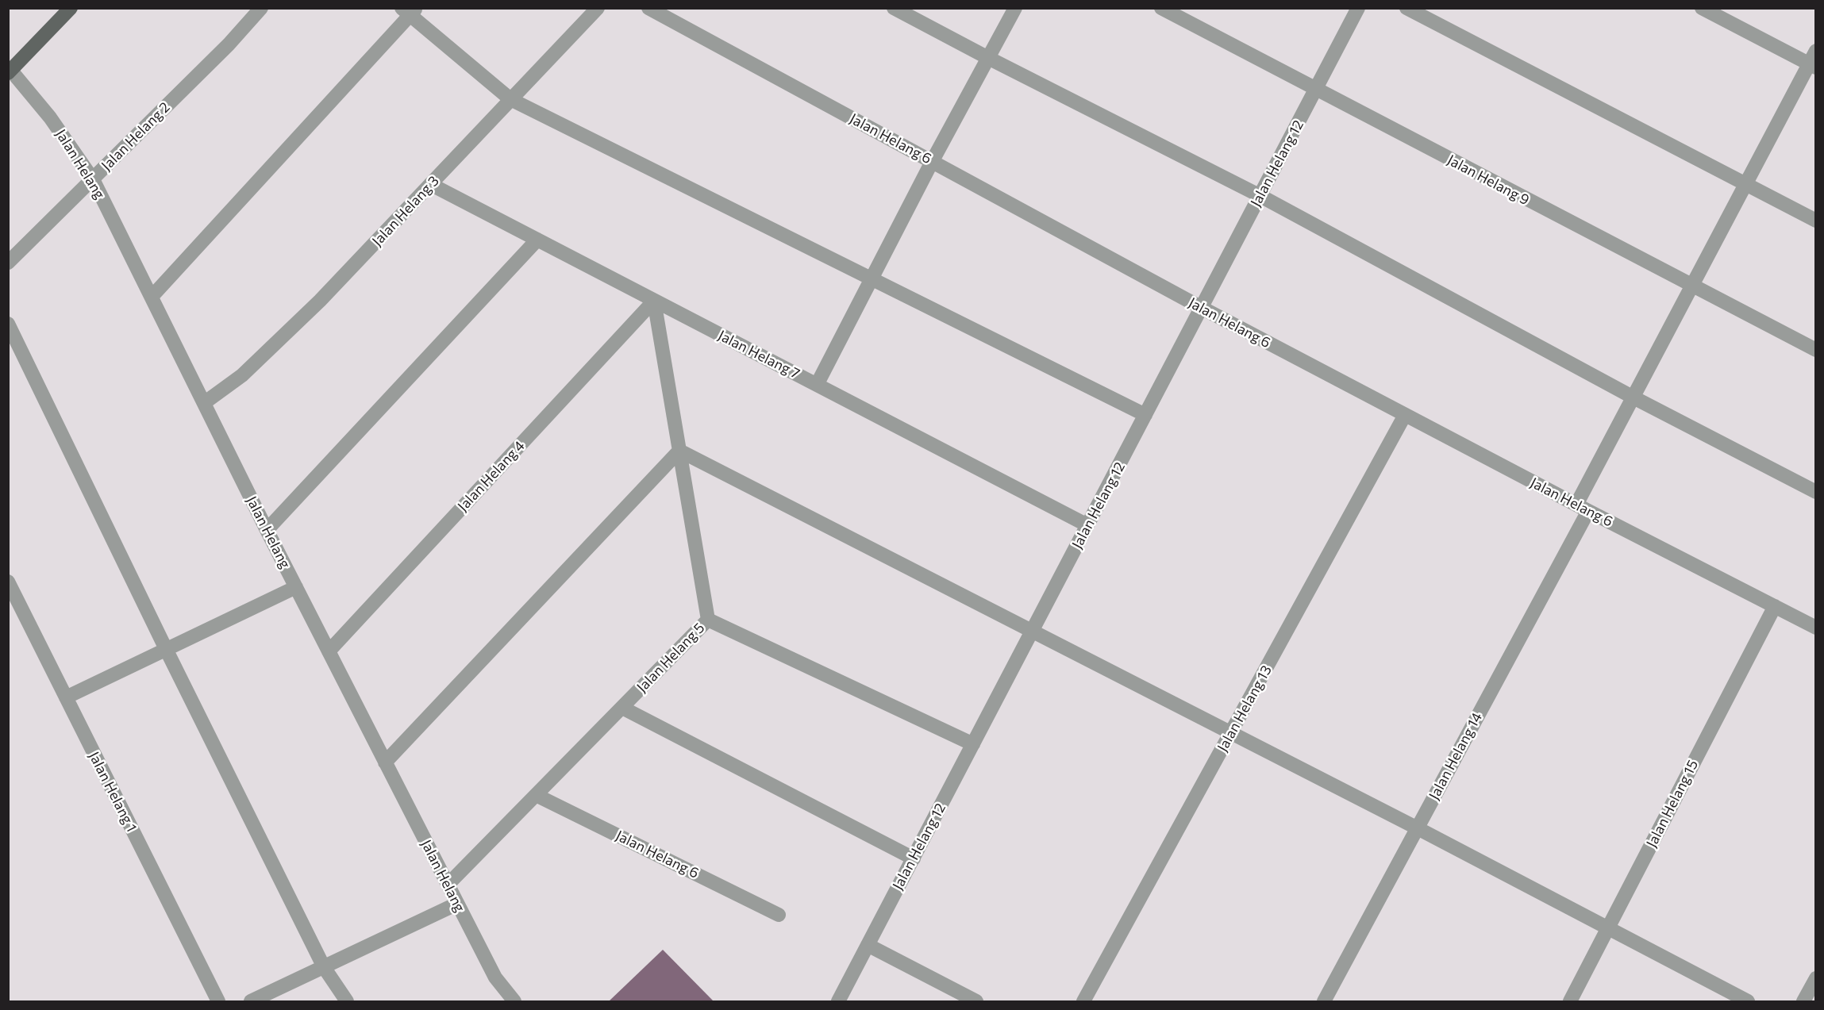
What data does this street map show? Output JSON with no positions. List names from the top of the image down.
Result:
{
  "streets": {
    "street": [
      "Jalan Helang 2",
      "Jalan Helang 6",
      "Jalan Helang 12",
      "Jalan Helang",
      "Jalan Helang 9",
      "Jalan Helang 3",
      "Jalan Helang 7",
      "Jalan Helang 4",
      "Jalan Helang 5",
      "Jalan Helang 13",
      "Jalan Helang 14",
      "Jalan Helang 1",
      "Jalan Helang 15"
    ]
  },
  "crossings": [
    ["Jalan Helang 2", "Jalan Helang"],
    ["Jalan Helang 6", "Jalan Helang 12"],
    ["Jalan Helang 6", "Jalan Helang 5"],
    ["Jalan Helang 6", "Jalan Helang 13"],
    ["Jalan Helang 6", "Jalan Helang 14"],
    ["Jalan Helang 6", "Jalan Helang 15"],
    ["Jalan Helang 12", "Jalan Helang 9"],
    ["Jalan Helang 12", "Jalan Helang 7"],
    ["Jalan Helang 12", "Jalan Helang 5"],
    ["Jalan Helang", "Jalan Helang 3"],
    ["Jalan Helang", "Jalan Helang 4"],
    ["Jalan Helang", "Jalan Helang 5"],
    ["Jalan Helang 9", "Jalan Helang 14"],
    ["Jalan Helang 3", "Jalan Helang 7"],
    ["Jalan Helang 7", "Jalan Helang 4"]
  ]
}
